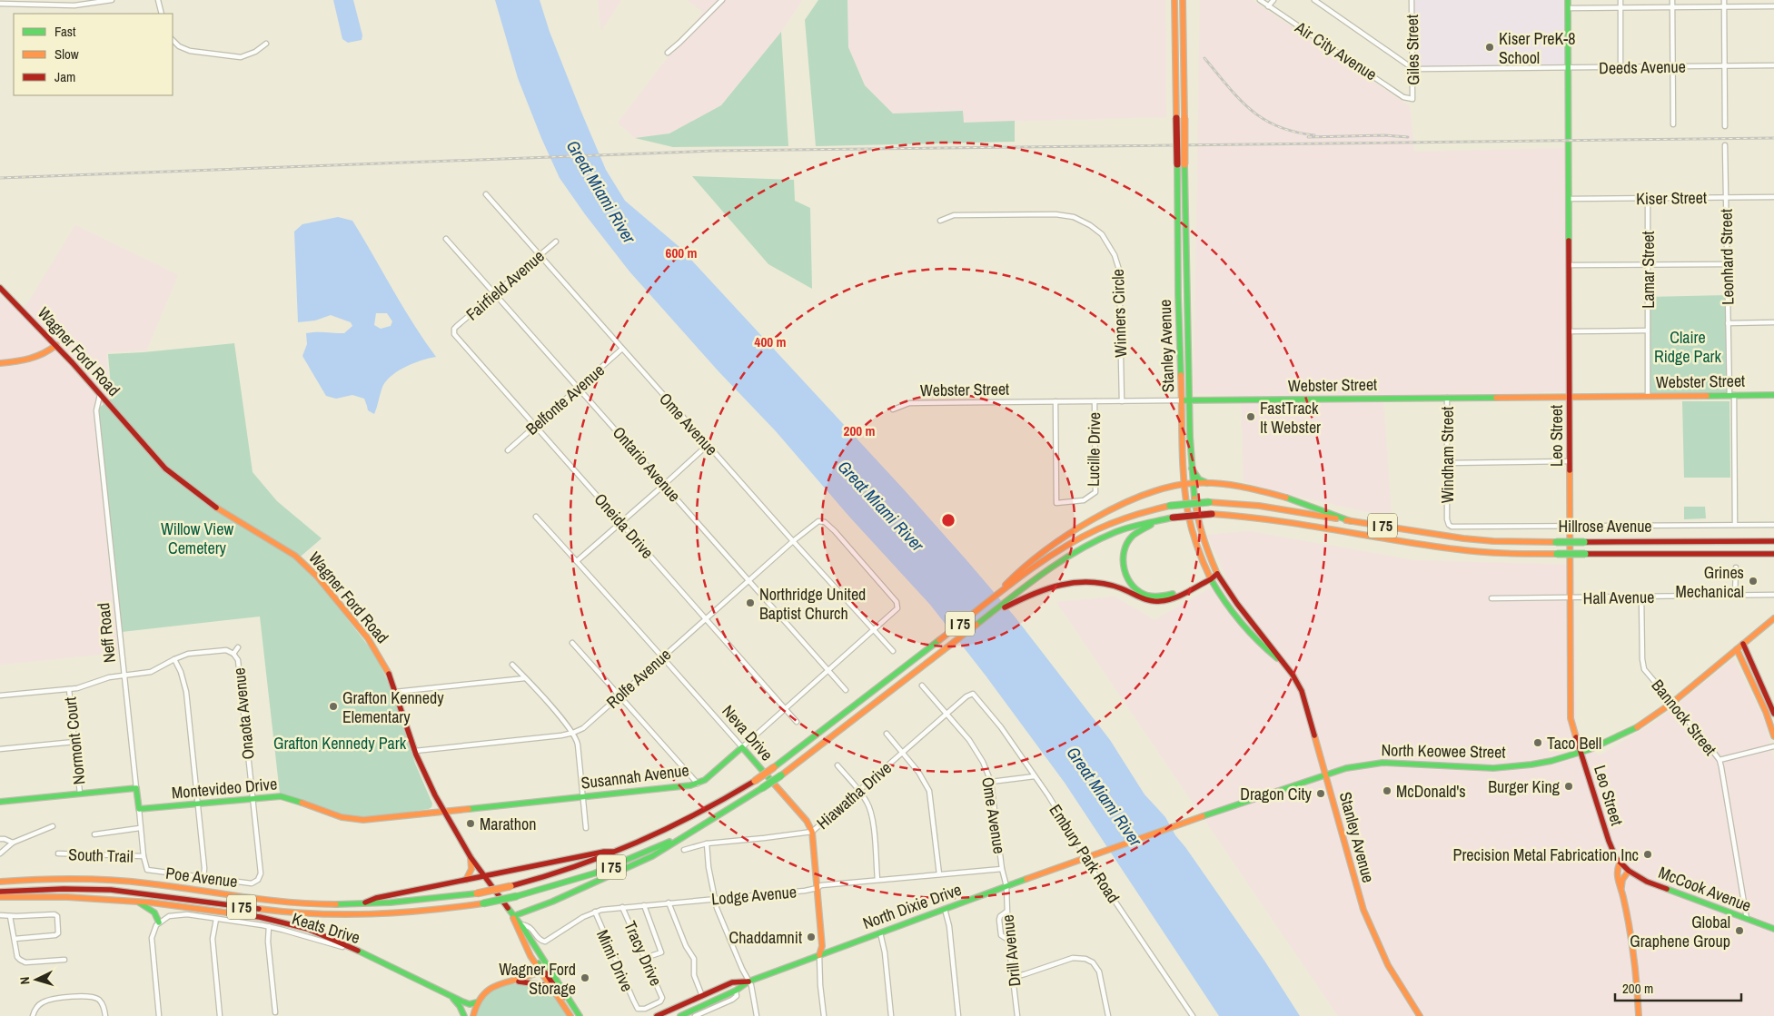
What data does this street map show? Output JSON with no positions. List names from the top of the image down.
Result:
{
  "streets": {
    "main road": [
      "Stanley Avenue",
      "Wagner Ford Road",
      "Webster Street",
      "Leo Street",
      "I 75",
      "Neff Road",
      "Neva Drive",
      "North Keowee Street",
      "Susannah Avenue",
      "Montevideo Drive",
      "McCook Avenue",
      "North Dixie Drive",
      "Keats Drive"
    ],
    "street": [
      "Giles Street",
      "Air City Avenue",
      "Deeds Avenue",
      "Kiser Street",
      "Leonhard Street",
      "Lamar Street",
      "Fairfield Avenue",
      "Winners Circle",
      "Belfonte Avenue",
      "Ome Avenue",
      "Lucille Drive",
      "Windham Street",
      "Ontario Avenue",
      "Oneida Drive",
      "Hillrose Avenue",
      "Hall Avenue",
      "Rolfe Avenue",
      "Onaota Avenue",
      "Bannock Street",
      "Normont Court",
      "Hiawatha Drive",
      "Embury Park Road",
      "South Trail",
      "Poe Avenue",
      "Lodge Avenue",
      "Drill Avenue",
      "Tracy Drive",
      "Mimi Drive"
    ]
  },
  "crossings": [
    ["Giles Street", "Air City Avenue"],
    ["Giles Street", "Deeds Avenue"],
    ["Deeds Avenue", "Leo Street"],
    ["Kiser Street", "Leonhard Street"],
    ["Kiser Street", "Lamar Street"],
    ["Kiser Street", "Leo Street"],
    ["Leonhard Street", "Webster Street"],
    ["Leonhard Street", "Hillrose Avenue"],
    ["Lamar Street", "Webster Street"],
    ["Fairfield Avenue", "Ome Avenue"],
    ["Fairfield Avenue", "Ontario Avenue"],
    ["Fairfield Avenue", "Oneida Drive"],
    ["Winners Circle", "Webster Street"],
    ["Stanley Avenue", "Webster Street"],
    ["Stanley Avenue", "North Keowee Street"],
    ["Wagner Ford Road", "Neff Road"],
    ["Wagner Ford Road", "Rolfe Avenue"],
    ["Wagner Ford Road", "Susannah Avenue"],
    ["Wagner Ford Road", "Montevideo Drive"],
    ["Wagner Ford Road", "Lodge Avenue"],
    ["Webster Street", "Leo Street"],
    ["Webster Street", "Lucille Drive"],
    ["Webster Street", "Windham Street"],
    ["Belfonte Avenue", "Ome Avenue"],
    ["Belfonte Avenue", "Ontario Avenue"],
    ["Belfonte Avenue", "Oneida Drive"],
    ["Ome Avenue", "Rolfe Avenue"],
    ["Ome Avenue", "Susannah Avenue"],
    ["Ome Avenue", "Hiawatha Drive"],
    ["Ome Avenue", "Lodge Avenue"],
    ["Ome Avenue", "North Dixie Drive"],
    ["Ome Avenue", "Drill Avenue"],
    ["Leo Street", "Hillrose Avenue"],
    ["Leo Street", "Hall Avenue"],
    ["Leo Street", "North Keowee Street"],
    ["Leo Street", "McCook Avenue"],
    ["Windham Street", "Hillrose Avenue"],
    ["Ontario Avenue", "Rolfe Avenue"],
    ["Ontario Avenue", "Susannah Avenue"],
    ["Oneida Drive", "Rolfe Avenue"],
    ["Oneida Drive", "Susannah Avenue"],
    ["Hall Avenue", "Bannock Street"],
    ["Neff Road", "Montevideo Drive"],
    ["Neff Road", "South Trail"],
    ["Neff Road", "Poe Avenue"],
    ["Rolfe Avenue", "Neva Drive"],
    ["Rolfe Avenue", "Susannah Avenue"],
    ["Onaota Avenue", "Montevideo Drive"],
    ["Onaota Avenue", "Poe Avenue"],
    ["Bannock Street", "North Keowee Street"],
    ["Bannock Street", "McCook Avenue"],
    ["Neva Drive", "Susannah Avenue"],
    ["Neva Drive", "Hiawatha Drive"],
    ["Neva Drive", "Lodge Avenue"],
    ["Neva Drive", "North Dixie Drive"],
    ["North Keowee Street", "Embury Park Road"],
    ["North Keowee Street", "North Dixie Drive"],
    ["Susannah Avenue", "Montevideo Drive"],
    ["Hiawatha Drive", "Embury Park Road"],
    ["Embury Park Road", "North Dixie Drive"],
    ["Lodge Avenue", "Tracy Drive"],
    ["Lodge Avenue", "Mimi Drive"],
    ["North Dixie Drive", "Drill Avenue"],
    ["Tracy Drive", "Mimi Drive"]
  ],
  "water": ["Great Miami River"],
  "parks": ["Claire Ridge Park", "Willow View Cemetery", "Grafton Kennedy Park"],
  "places": [
    "Kiser PreK-8 School",
    "FastTrack It Webster",
    "Grines Mechanical",
    "Northridge United Baptist Church",
    "Grafton Kennedy Elementary",
    "Taco Bell",
    "Burger King",
    "McDonald's",
    "Dragon City",
    "Marathon",
    "Precision Metal Fabrication Inc",
    "Global Graphene Group",
    "Chaddamnit",
    "Wagner Ford Storage"
  ],
  "legend": ["Fast", "Slow", "Jam"],
  "scale_bar": "200 m",
  "north": "left",
  "rings": ["600 m", "400 m", "200 m"]
}
